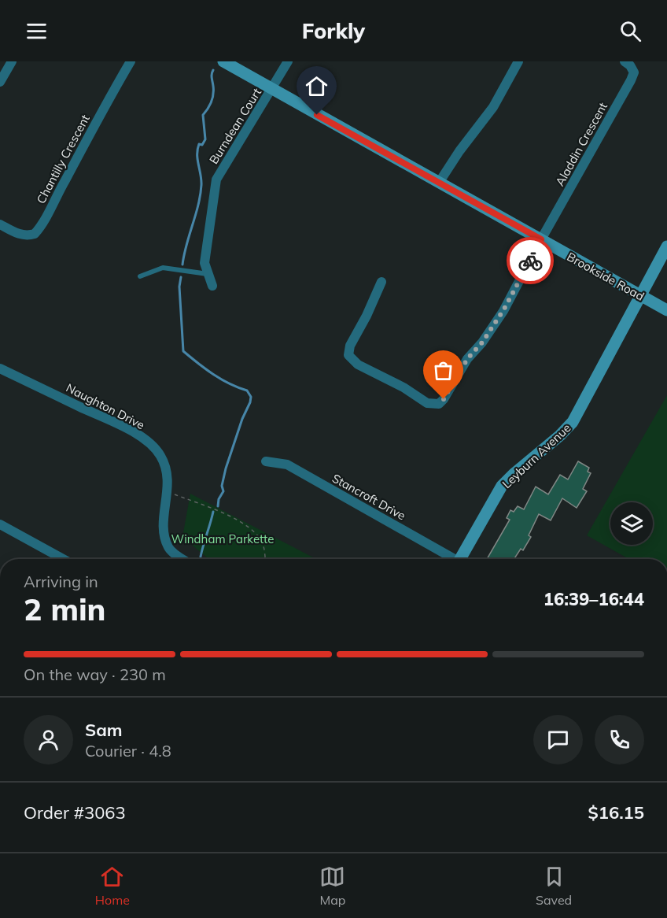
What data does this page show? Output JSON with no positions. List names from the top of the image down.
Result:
{
  "streets": {
    "street": [
      "Burndean Court",
      "Aladdin Crescent",
      "Chantilly Crescent",
      "Brookside Road",
      "Naughton Drive",
      "Leyburn Avenue",
      "Stancroft Drive"
    ]
  },
  "crossings": [
    ["Burndean Court", "Brookside Road"],
    ["Aladdin Crescent", "Brookside Road"],
    ["Brookside Road", "Leyburn Avenue"]
  ],
  "parks": ["Windham Parkette"],
  "page": {
    "header": "Forkly",
    "heading": ["2 min", "Arriving in", "16:39–16:44"],
    "panel": [
      "Sam",
      "Courier · 4.8",
      "Order #3063",
      "$16.15"
    ],
    "bar": "On the way · 230 m",
    "tabs": ["Home", "Map", "Saved"]
  }
}
